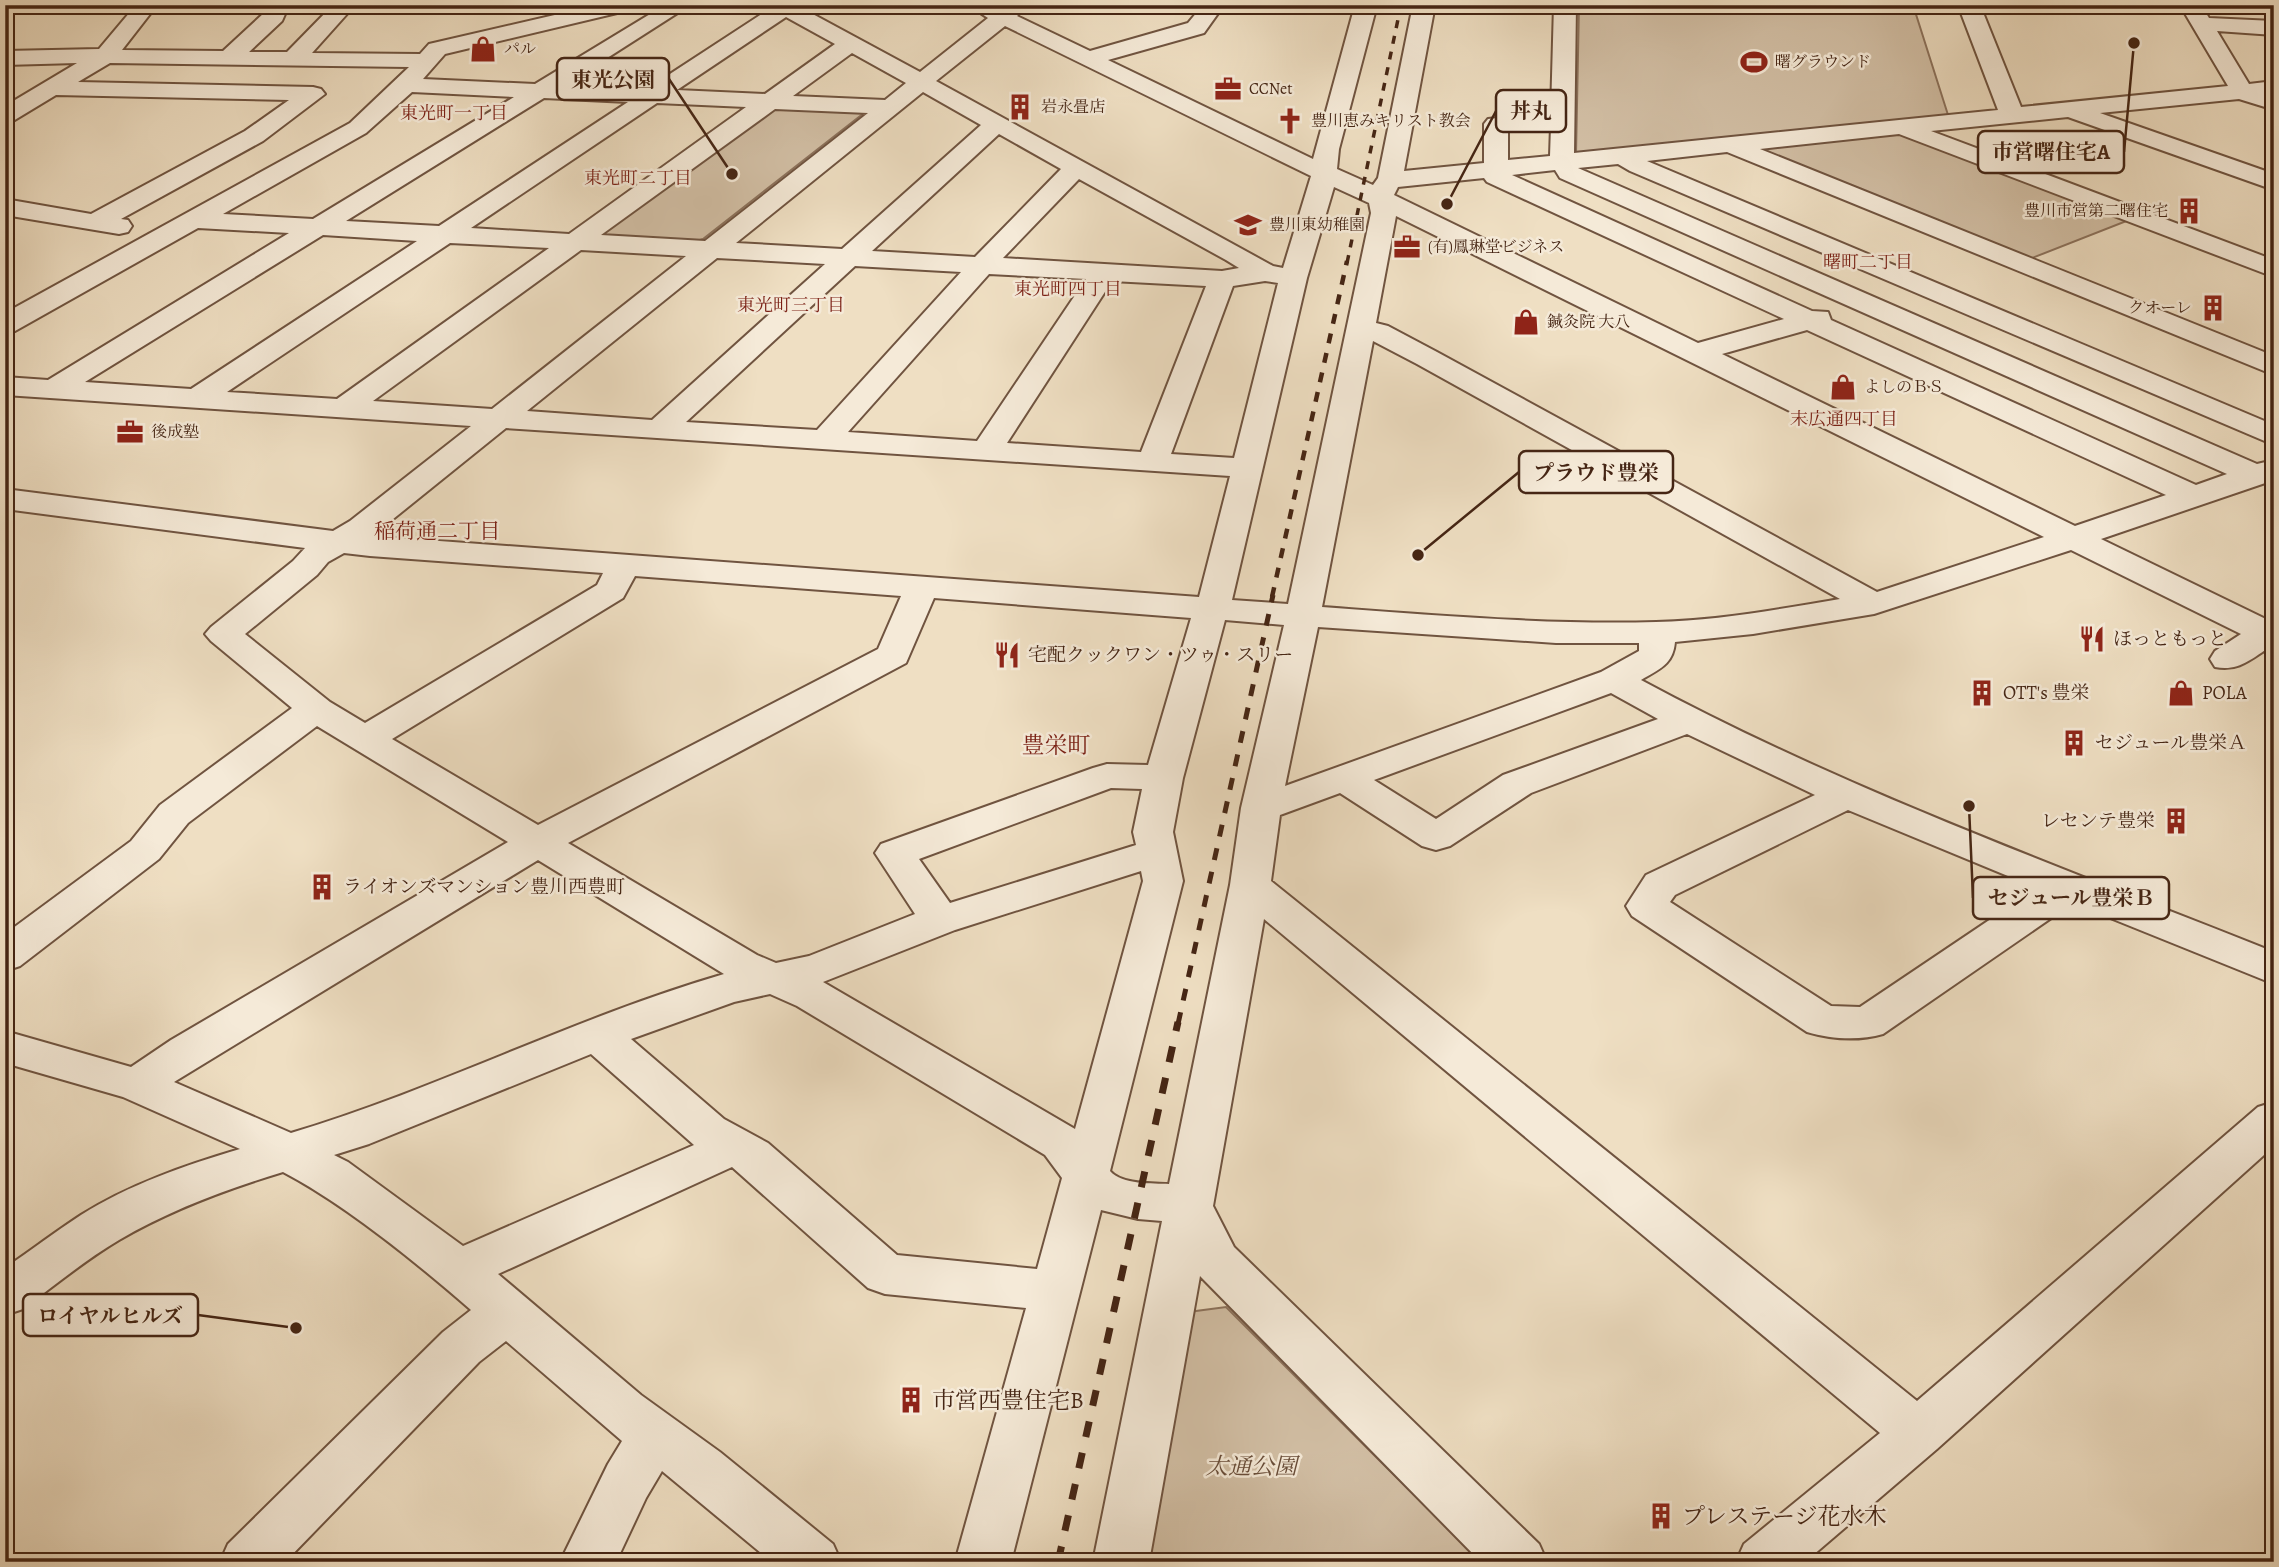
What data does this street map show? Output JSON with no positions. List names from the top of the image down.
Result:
{
  "districts": [
    "東光町一丁目",
    "東光町二丁目",
    "曙町二丁目",
    "東光町四丁目",
    "東光町三丁目",
    "末広通四丁目",
    "稲荷通二丁目",
    "豊栄町"
  ],
  "parks": ["太通公園"],
  "places": {
    "other": [
      "市営曙住宅A",
      "東光公園",
      "丼丸",
      "プラウド豊栄",
      "セジュール豊栄Ｂ",
      "ロイヤルヒルズ"
    ],
    "shop": [
      "パル",
      "鍼灸院 大八",
      "よしのＢＳ",
      "POLA"
    ],
    "sports": ["曙グラウンド"],
    "office": ["CCNet", "(有)鳳琳堂ビジネス", "後成塾"],
    "building": [
      "岩永畳店",
      "豊川市営第二曙住宅",
      "クオーレ",
      "OTT's 豊栄",
      "セジュール豊栄Ａ",
      "レセンテ豊栄",
      "ライオンズマンション豊川西豊町",
      "市営西豊住宅B",
      "プレステージ花水木"
    ],
    "church": ["豊川恵みキリスト教会"],
    "school or university": ["豊川東幼稚園"],
    "restaurant": ["ほっともっと", "宅配クックワン・ツゥ・スリー"]
  }
}
